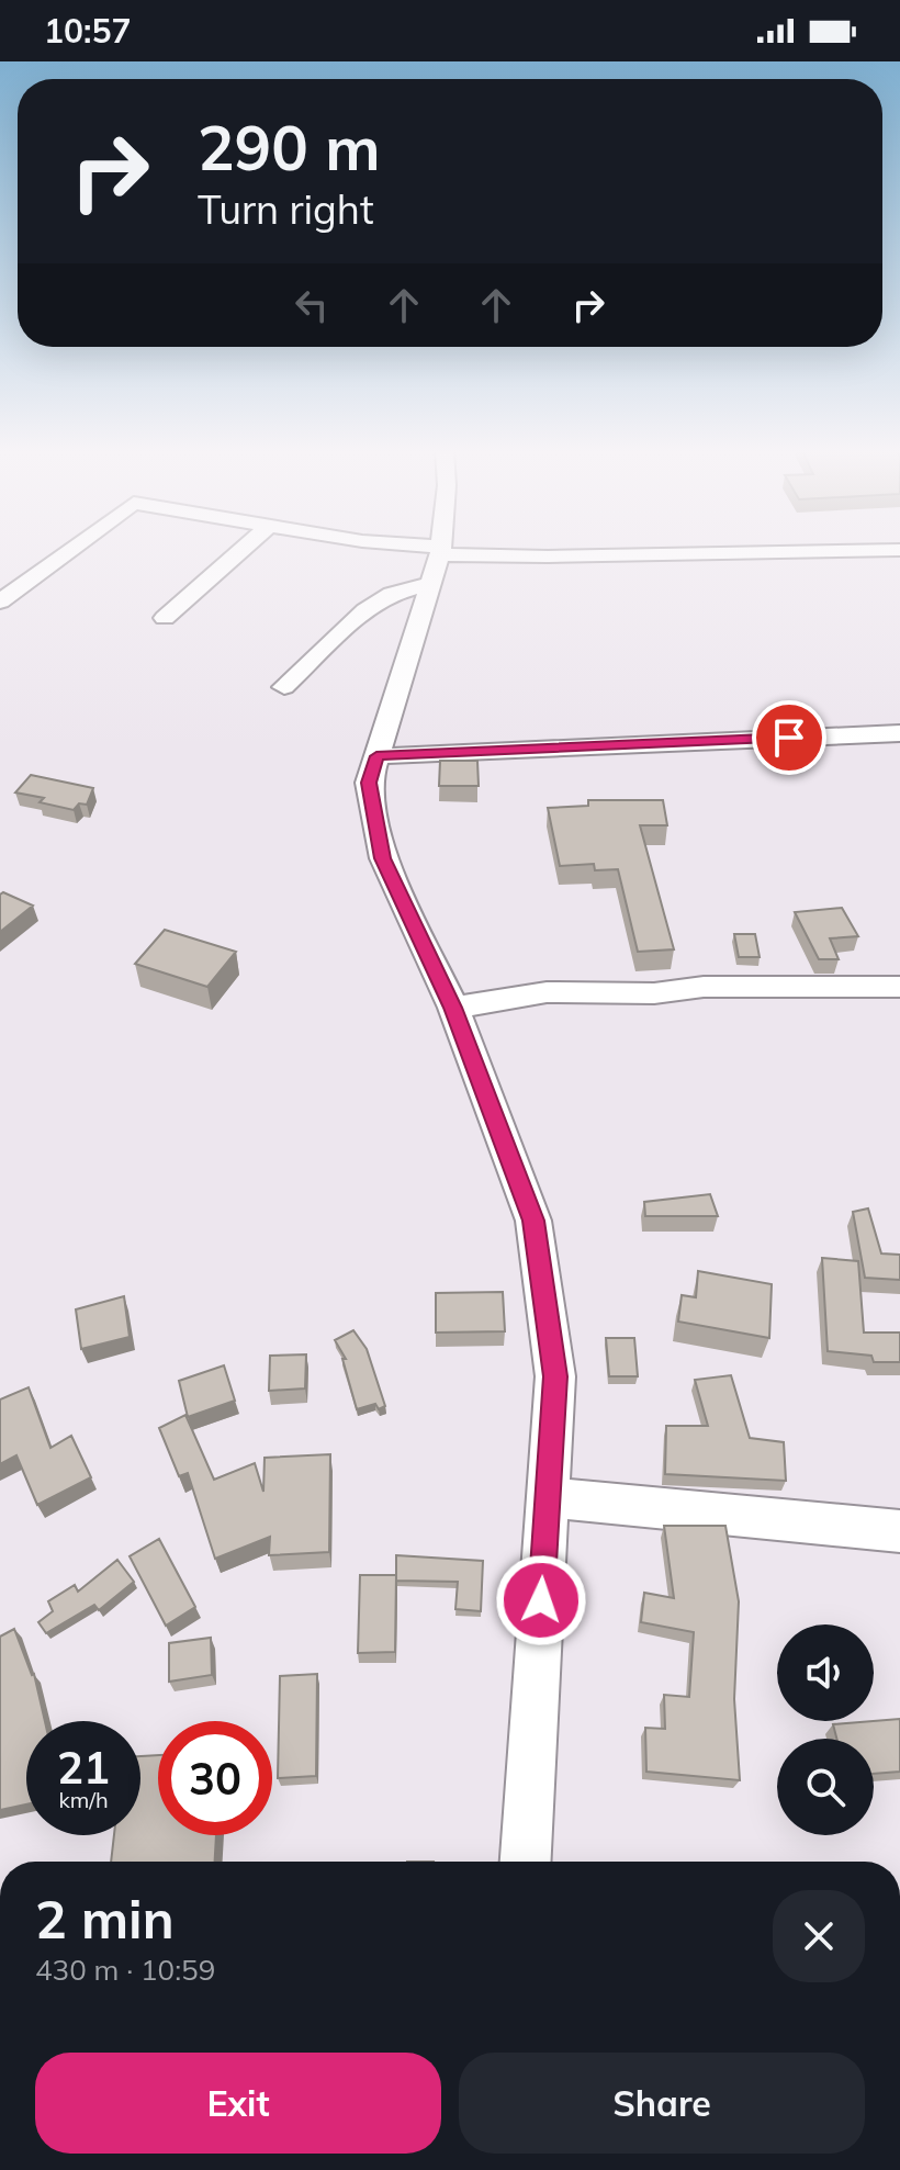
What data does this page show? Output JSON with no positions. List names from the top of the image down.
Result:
{
  "page": {
    "status": "10:57",
    "turn": ["290 m", "Turn right"],
    "speed": "21 km/h",
    "limit": "30",
    "heading": ["2 min", "430 m · 10:59"],
    "buttons": ["Exit", "Share"]
  }
}
